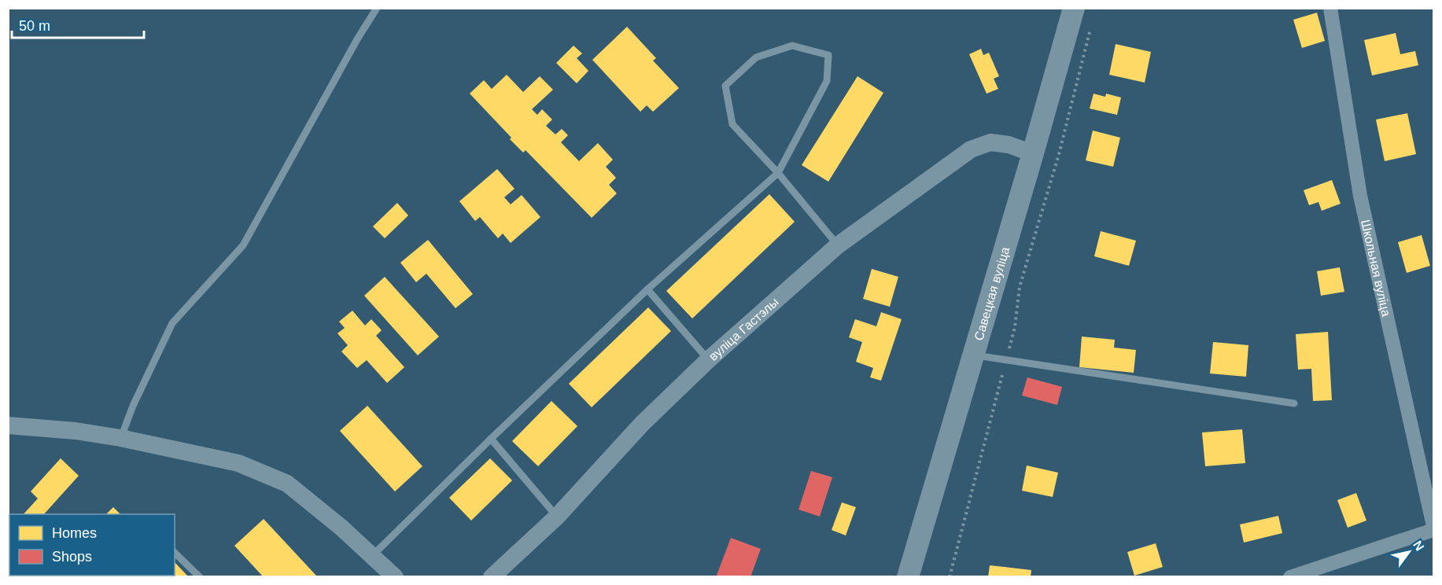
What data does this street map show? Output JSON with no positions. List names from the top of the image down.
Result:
{
  "streets": {
    "main road": ["Савецкая вуліца"],
    "street": ["Школьная вуліца", "вуліца Гастэлы"]
  },
  "crossings": [
    ["Савецкая вуліца", "вуліца Гастэлы"]
  ],
  "legend": ["Homes", "Shops"],
  "scale_bar": "50 m",
  "north": "top right"
}
